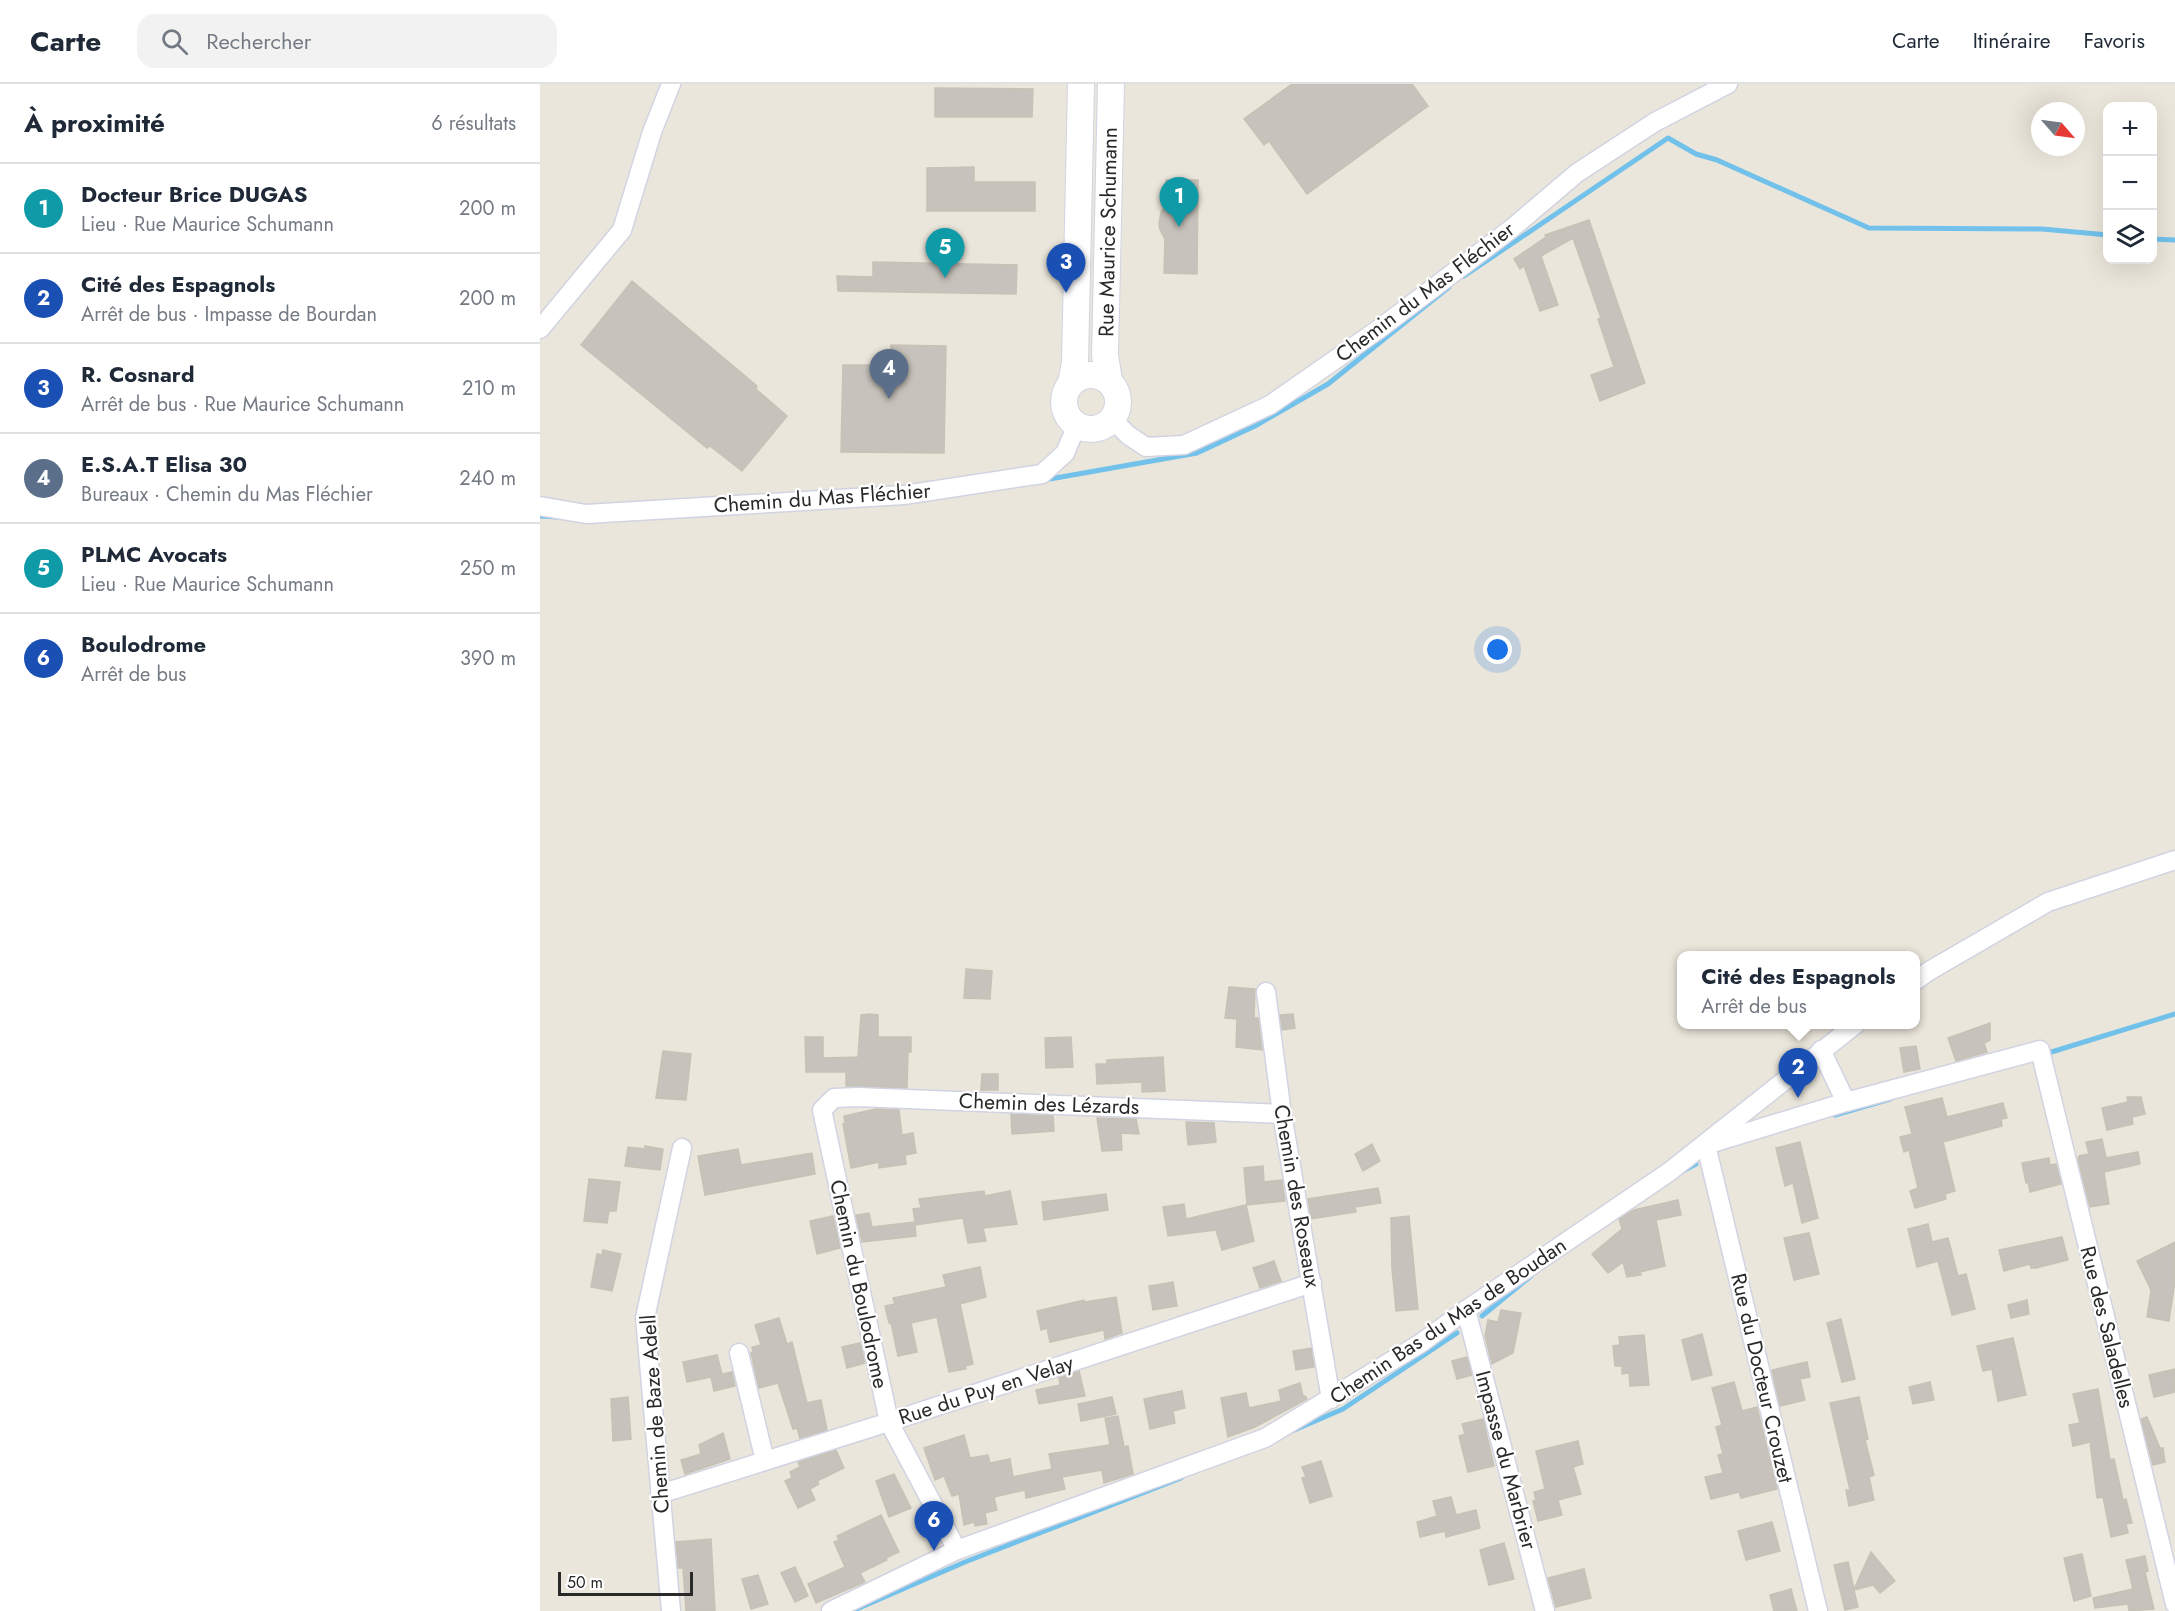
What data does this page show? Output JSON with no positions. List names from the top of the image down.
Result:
{
  "streets": {
    "main road": ["Rue Maurice Schumann"],
    "street": [
      "Chemin du Mas Fléchier",
      "Chemin des Lézards",
      "Chemin des Roseaux",
      "Chemin du Boulodrome",
      "Chemin Bas du Mas de Boudan",
      "Rue des Saladelles",
      "Rue du Docteur Crouzet",
      "Rue du Puy en Velay",
      "Chemin de Baze Adell",
      "Impasse du Marbrier"
    ]
  },
  "crossings": [
    ["Rue Maurice Schumann", "Chemin du Mas Fléchier"],
    ["Chemin des Lézards", "Chemin des Roseaux"],
    ["Chemin des Lézards", "Chemin du Boulodrome"],
    ["Chemin des Roseaux", "Chemin Bas du Mas de Boudan"],
    ["Chemin des Roseaux", "Rue du Puy en Velay"],
    ["Chemin du Boulodrome", "Chemin Bas du Mas de Boudan"],
    ["Chemin du Boulodrome", "Rue du Puy en Velay"],
    ["Chemin Bas du Mas de Boudan", "Rue du Docteur Crouzet"],
    ["Chemin Bas du Mas de Boudan", "Impasse du Marbrier"],
    ["Rue du Puy en Velay", "Chemin de Baze Adell"]
  ],
  "scale_bar": "50 m",
  "north": "bottom right",
  "page": {
    "header": "Carte",
    "search": "Rechercher",
    "nav": ["Carte", "Itinéraire", "Favoris"],
    "heading": ["À proximité", "6 résultats"],
    "map_buttons": ["+", "−"],
    "list": [
      {
        "mark": "1",
        "name": "Docteur Brice DUGAS",
        "note": "Lieu · Rue Maurice Schumann",
        "value": "200 m"
      },
      {
        "mark": "2",
        "name": "Cité des Espagnols",
        "note": "Arrêt de bus · Impasse de Bourdan",
        "value": "200 m"
      },
      {
        "mark": "3",
        "name": "R. Cosnard",
        "note": "Arrêt de bus · Rue Maurice Schumann",
        "value": "210 m"
      },
      {
        "mark": "4",
        "name": "E.S.A.T Elisa 30",
        "note": "Bureaux · Chemin du Mas Fléchier",
        "value": "240 m"
      },
      {
        "mark": "5",
        "name": "PLMC Avocats",
        "note": "Lieu · Rue Maurice Schumann",
        "value": "250 m"
      },
      {
        "mark": "6",
        "name": "Boulodrome",
        "note": "Arrêt de bus",
        "value": "390 m"
      }
    ],
    "pins": [
      "1",
      "5",
      "3",
      "4",
      "2",
      "6"
    ],
    "popup": ["Cité des Espagnols", "Arrêt de bus"],
    "scale": "50 m"
  }
}
